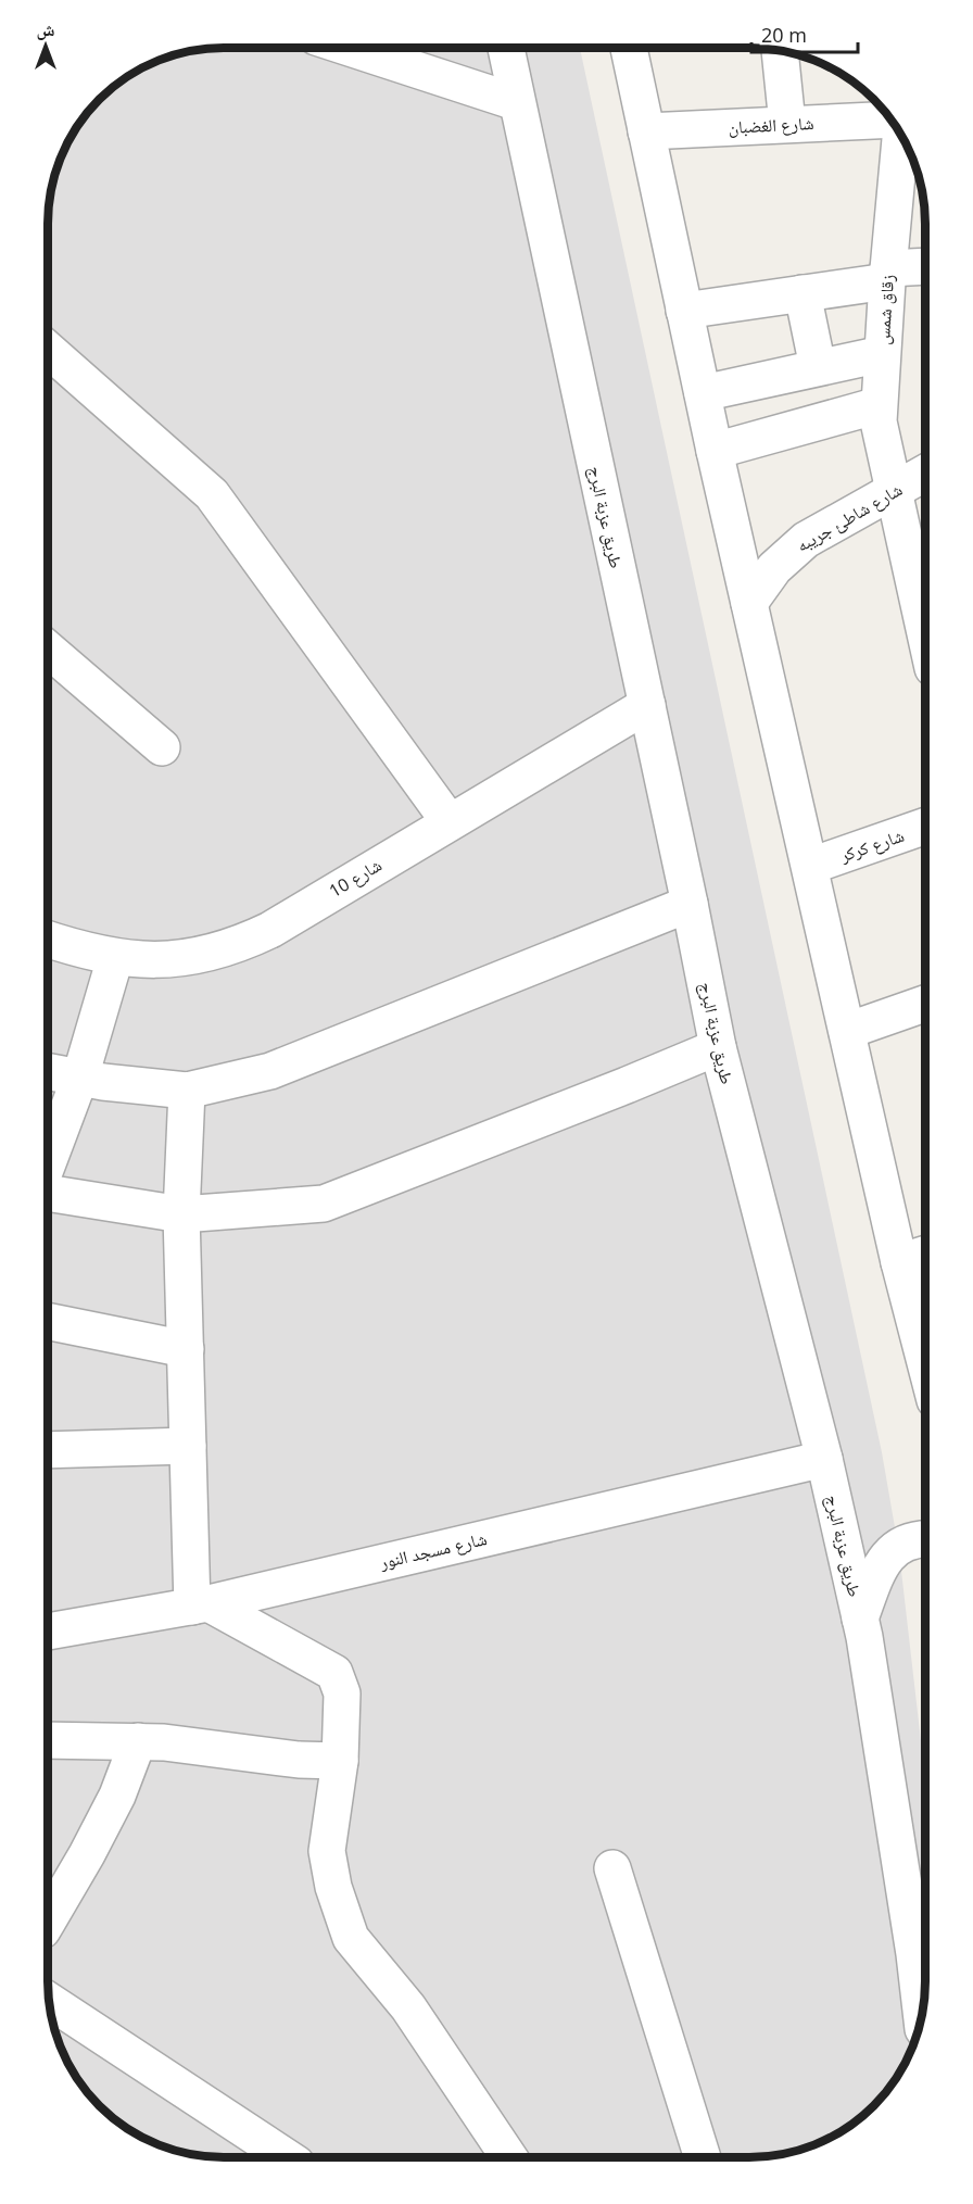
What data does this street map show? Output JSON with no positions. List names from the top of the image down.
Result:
{
  "streets": {
    "street": [
      "شارع الغضبان",
      "زقاق شمس",
      "طريق عزبة البرج",
      "شارع شاطئ جريبه",
      "شارع كركر",
      "شارع 10",
      "شارع مسجد النور"
    ]
  },
  "crossings": [
    ["زقاق شمس", "شارع شاطئ جريبه"],
    ["طريق عزبة البرج", "شارع 10"],
    ["طريق عزبة البرج", "شارع مسجد النور"]
  ],
  "scale_bar": "20 m",
  "north": "top"
}
